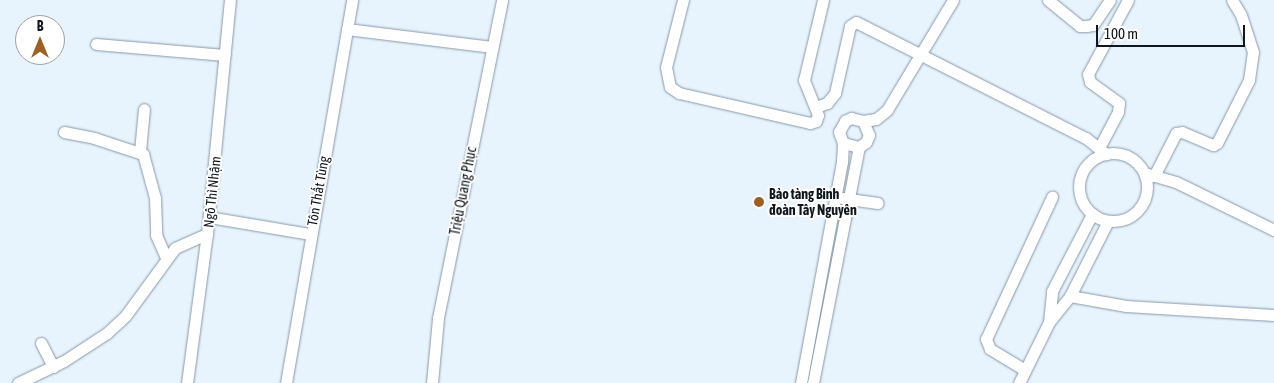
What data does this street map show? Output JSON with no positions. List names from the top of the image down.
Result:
{
  "streets": {
    "street": ["Tôn Thất Tùng", "Triệu Quang Phục", "Ngô Thì Nhậm"]
  },
  "places": ["Bảo tàng Binh đoàn Tây Nguyên"],
  "scale_bar": "100 m",
  "north": "top"
}
